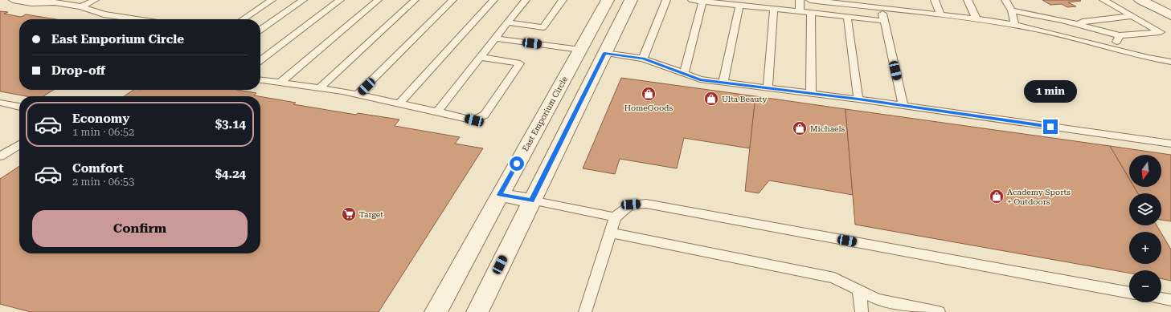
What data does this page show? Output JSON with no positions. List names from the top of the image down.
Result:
{
  "streets": {
    "street": ["East Emporium Circle"]
  },
  "places": {
    "shop": [
      "HomeGoods",
      "Ulta Beauty",
      "Michaels",
      "Academy Sports + Outdoors"
    ],
    "supermarket": ["Target"]
  },
  "north": "bottom",
  "page": {
    "banner": ["East Emporium Circle", "Drop-off"],
    "bubble": "1 min",
    "list": [
      {
        "name": "Economy",
        "note": "1 min · 06:52",
        "value": "$3.14"
      },
      {
        "name": "Comfort",
        "note": "2 min · 06:53",
        "value": "$4.24"
      }
    ],
    "map_buttons": ["+", "−"],
    "buttons": "Confirm"
  }
}
